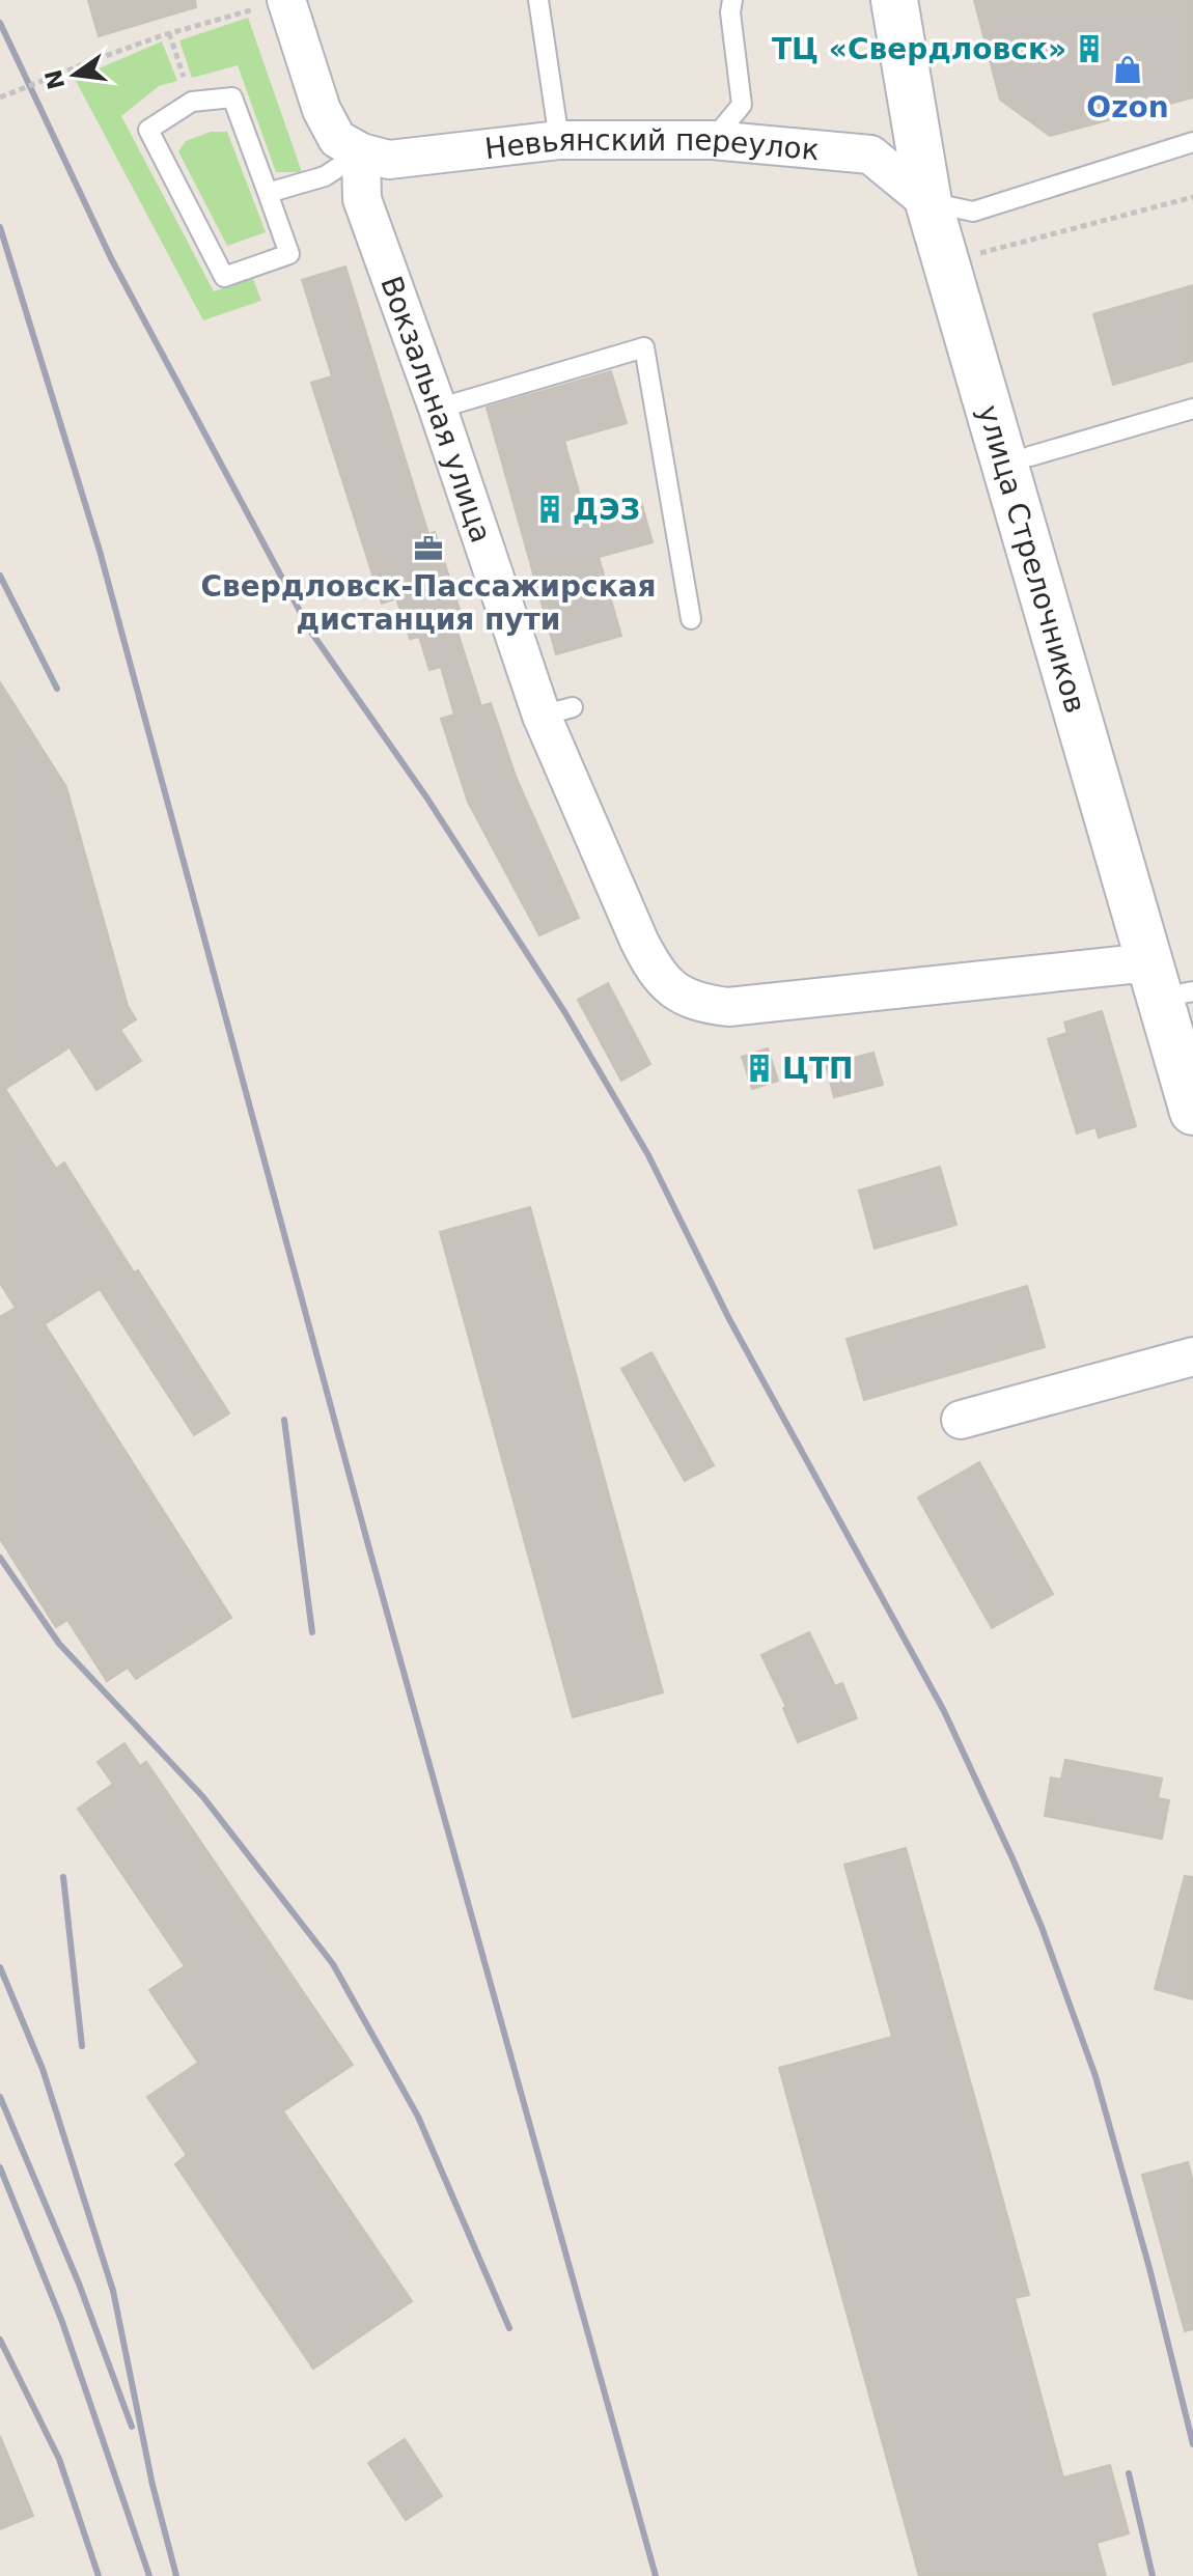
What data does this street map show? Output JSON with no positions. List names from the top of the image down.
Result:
{
  "streets": {
    "main road": ["улица Стрелочников"],
    "street": ["Невьянский переулок", "Вокзальная улица"]
  },
  "crossings": [
    ["Невьянский переулок", "Вокзальная улица"],
    ["Невьянский переулок", "улица Стрелочников"],
    ["Вокзальная улица", "улица Стрелочников"]
  ],
  "places": {
    "building": ["ТЦ «Свердловск»", "ДЭЗ", "ЦТП"],
    "shop": ["Ozon"],
    "office": ["Свердловск-Пассажирская дистанция пути"]
  },
  "north": "left"
}
